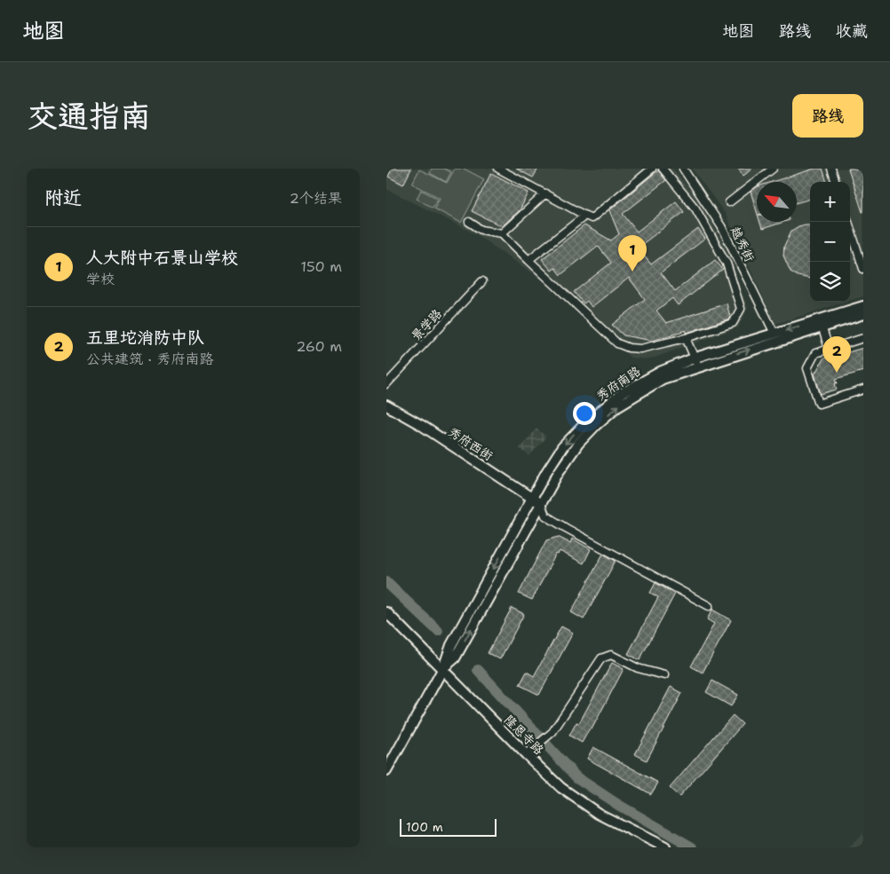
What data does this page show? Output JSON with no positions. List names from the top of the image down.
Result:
{
  "streets": {
    "street": [
      "越秀街",
      "景学路",
      "秀府南路",
      "秀府西街",
      "隆恩寺路"
    ]
  },
  "crossings": [
    ["越秀街", "秀府南路"],
    ["秀府南路", "秀府西街"],
    ["秀府南路", "隆恩寺路"]
  ],
  "scale_bar": "100 m",
  "north": "top left",
  "page": {
    "header": "地图",
    "nav": ["地图", "路线", "收藏"],
    "buttons": "路线",
    "title": "交通指南",
    "heading": ["附近", "2个结果"],
    "map_buttons": ["+", "−"],
    "list": [
      {
        "mark": "1",
        "name": "人大附中石景山学校",
        "note": "学校",
        "value": "150 m"
      },
      {
        "mark": "2",
        "name": "五里坨消防中队",
        "note": "公共建筑 · 秀府南路",
        "value": "260 m"
      }
    ],
    "pins": ["1", "2"],
    "scale": "100 m"
  }
}
